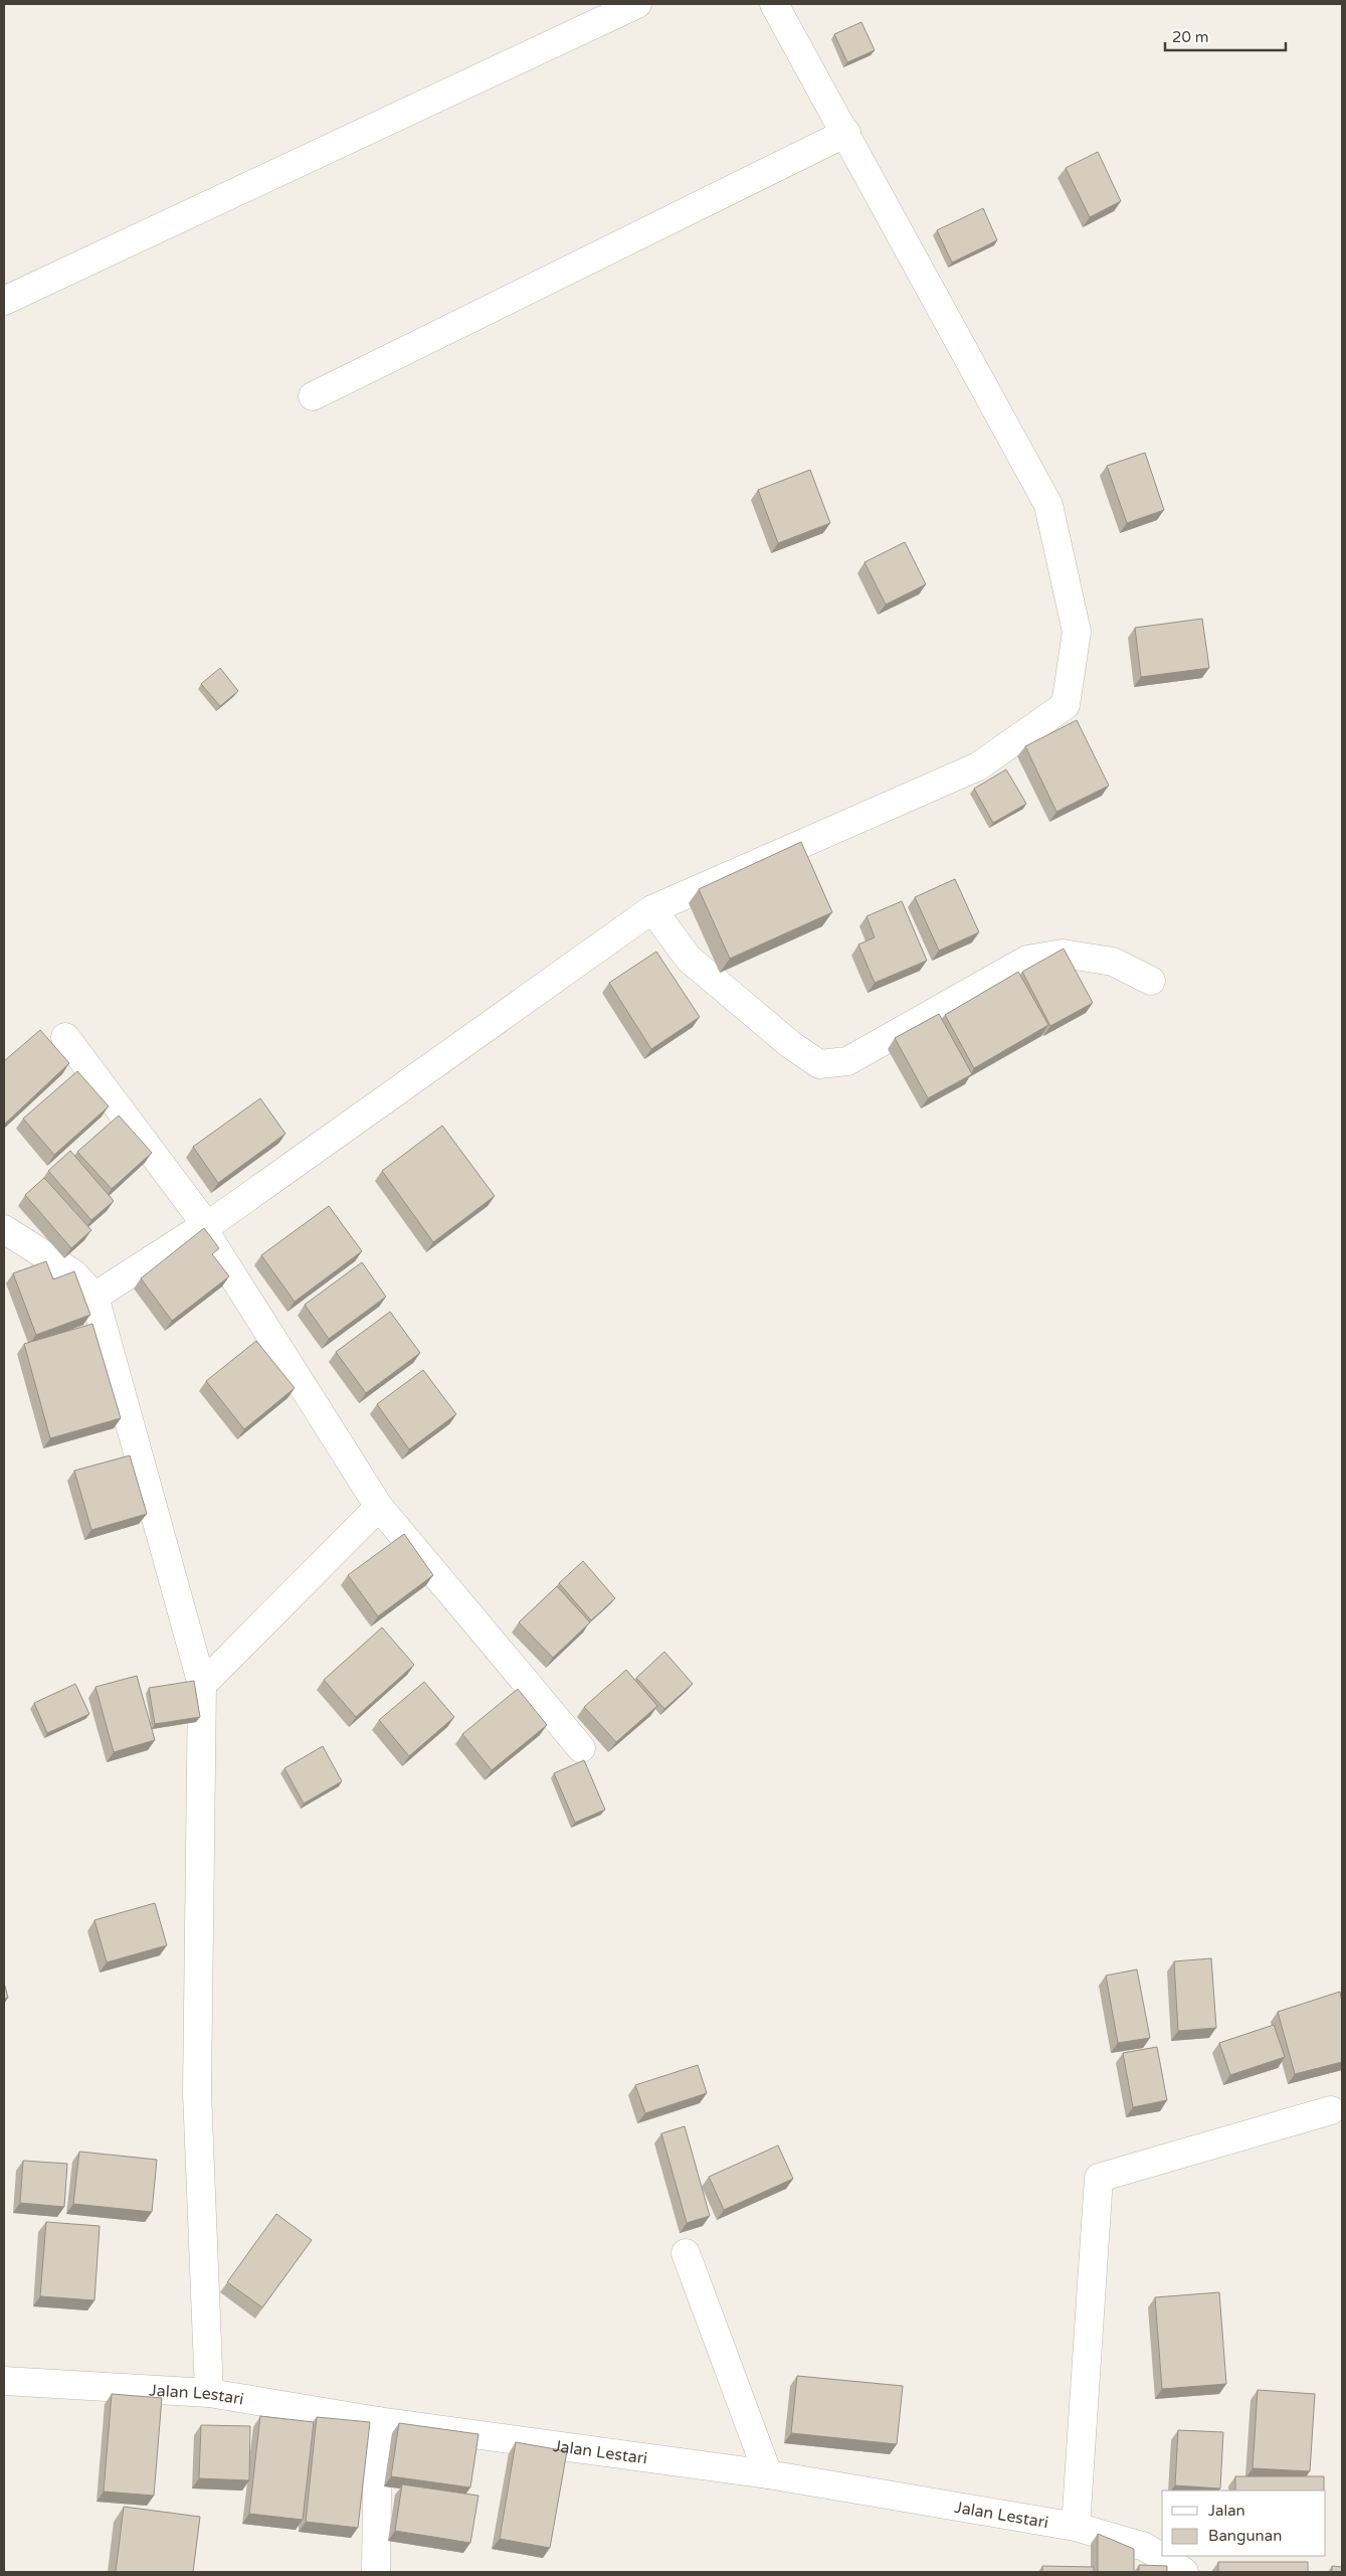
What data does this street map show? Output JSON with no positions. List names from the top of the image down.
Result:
{
  "streets": {
    "street": ["Jalan Lestari"]
  },
  "legend": ["Jalan", "Bangunan"],
  "scale_bar": "20 m"
}
